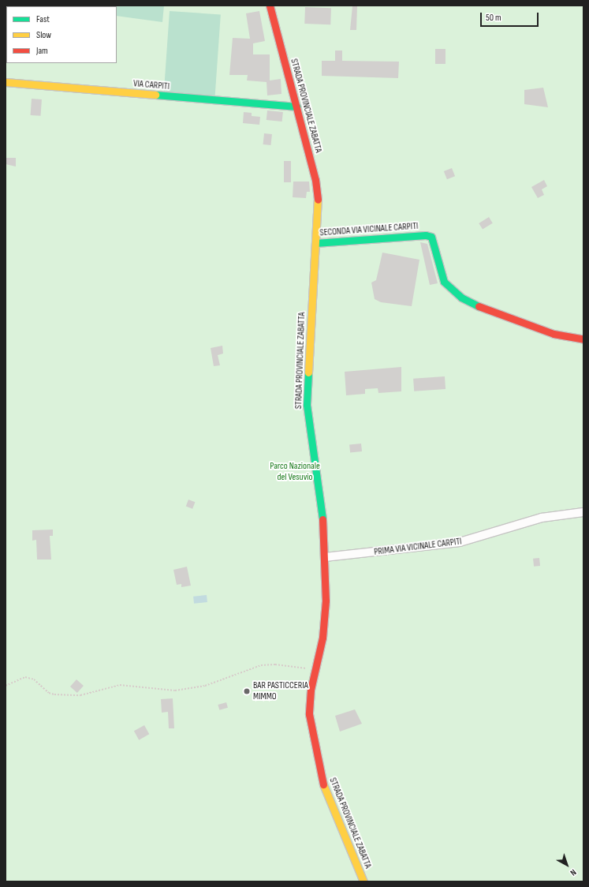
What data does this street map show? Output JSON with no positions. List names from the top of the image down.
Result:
{
  "streets": {
    "street": [
      "VIA CARPITI",
      "STRADA PROVINCIALE ZABATTA",
      "SECONDA VIA VICINALE CARPITI",
      "PRIMA VIA VICINALE CARPITI"
    ]
  },
  "crossings": [
    ["VIA CARPITI", "STRADA PROVINCIALE ZABATTA"],
    ["STRADA PROVINCIALE ZABATTA", "SECONDA VIA VICINALE CARPITI"],
    ["STRADA PROVINCIALE ZABATTA", "PRIMA VIA VICINALE CARPITI"]
  ],
  "parks": ["Parco Nazionale del Vesuvio"],
  "places": ["BAR PASTICCERIA MIMMO"],
  "legend": ["Fast", "Slow", "Jam"],
  "scale_bar": "50 m",
  "north": "bottom right"
}
